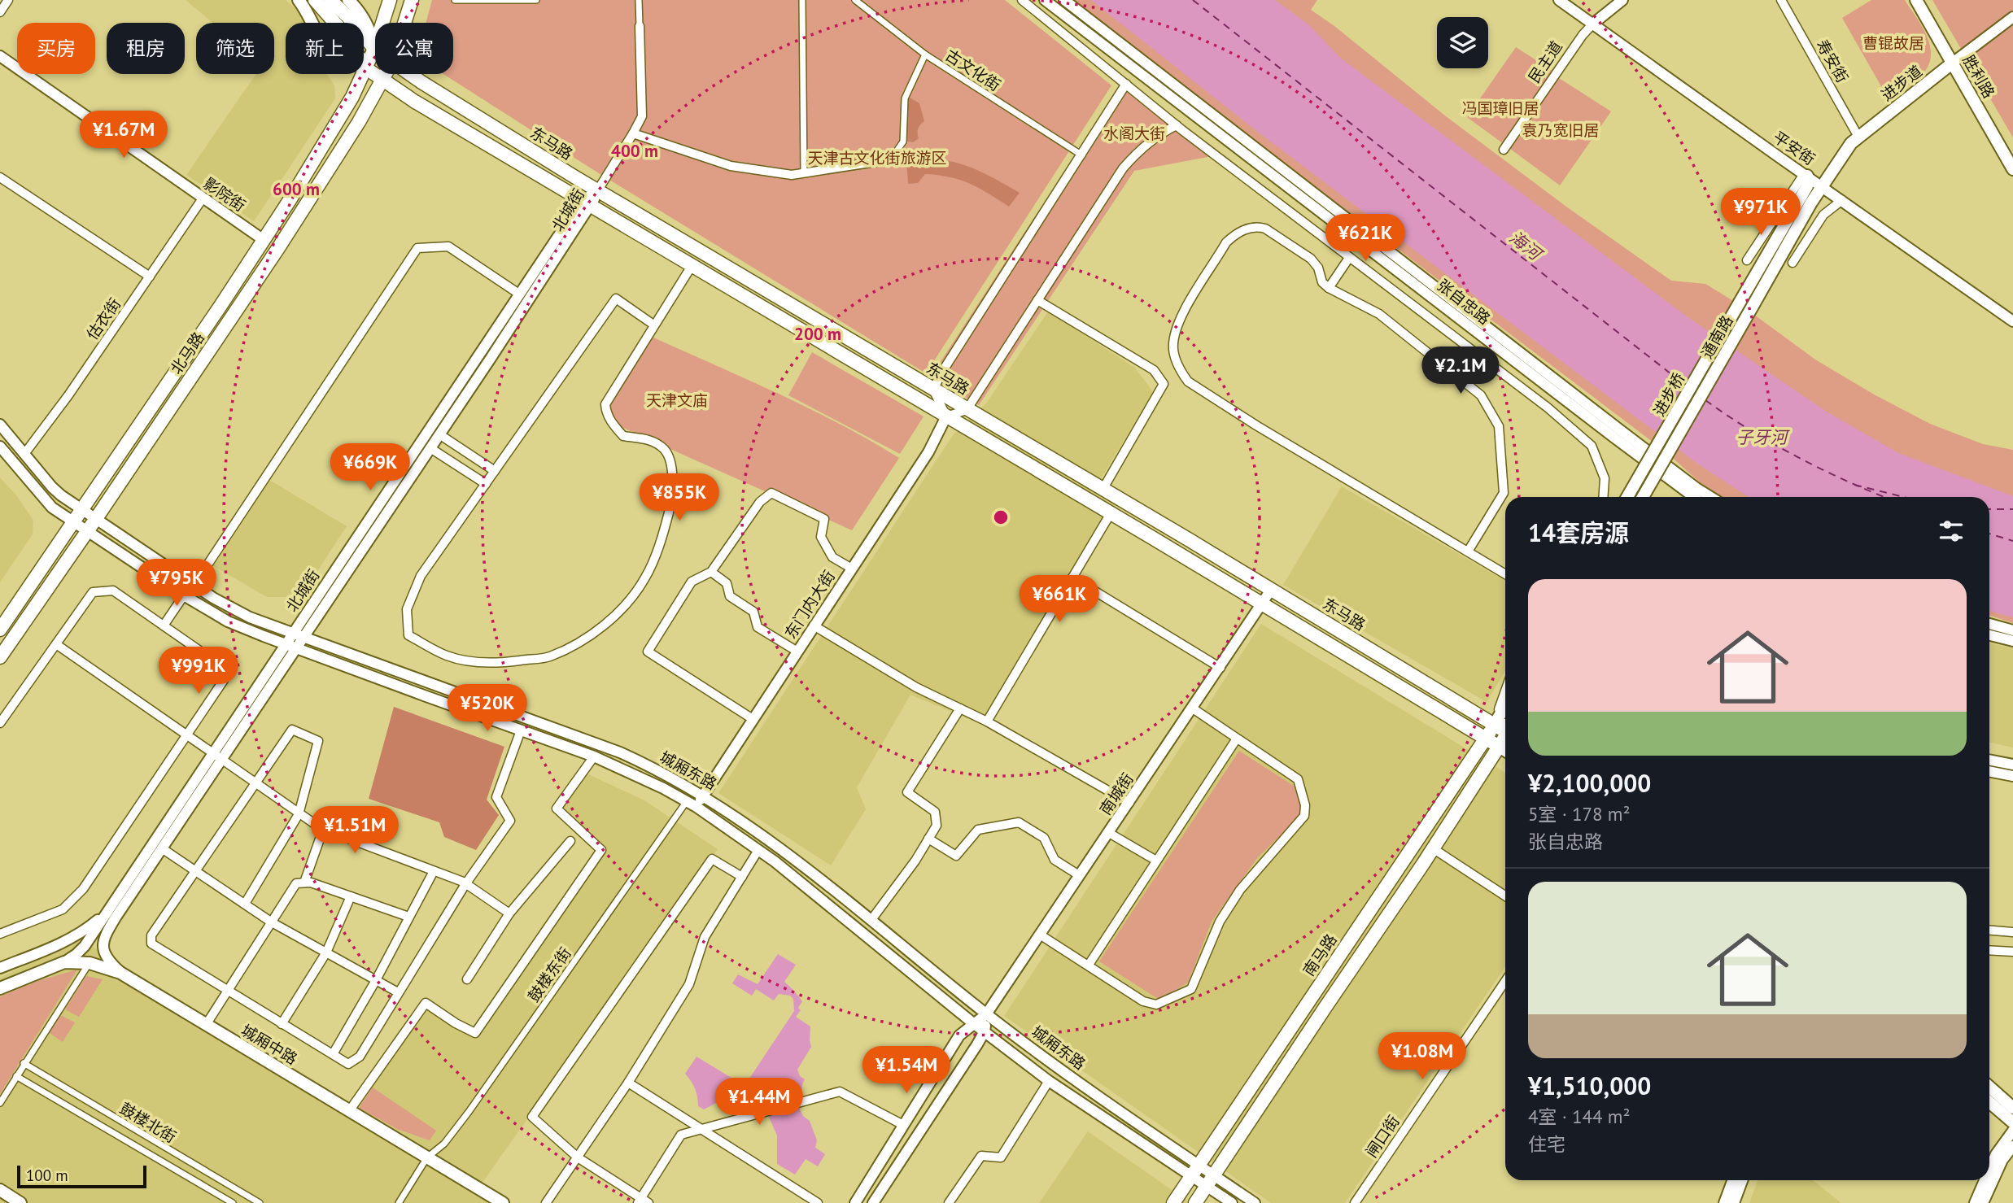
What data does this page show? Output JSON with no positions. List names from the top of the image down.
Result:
{
  "streets": {
    "main road": [
      "胜利路",
      "进步道",
      "东马路",
      "通南路",
      "北马路",
      "进步桥",
      "南马路",
      "城厢中路"
    ],
    "street": [
      "寿安街",
      "民主道",
      "古文化街",
      "平安街",
      "影院街",
      "北城街",
      "张自忠路",
      "估衣街",
      "东门内大街",
      "城厢东路",
      "南城街",
      "鼓楼东街",
      "鼓楼北街",
      "闸口街"
    ]
  },
  "crossings": [
    ["寿安街", "进步道"],
    ["民主道", "平安街"],
    ["胜利路", "进步道"],
    ["进步道", "平安街"],
    ["进步道", "通南路"],
    ["东马路", "北城街"],
    ["东马路", "北马路"],
    ["东马路", "南城街"],
    ["东马路", "南马路"],
    ["平安街", "通南路"],
    ["影院街", "估衣街"],
    ["影院街", "北马路"],
    ["北城街", "城厢东路"],
    ["北城街", "城厢中路"],
    ["估衣街", "城厢东路"],
    ["通南路", "进步桥"],
    ["北马路", "城厢东路"],
    ["东门内大街", "城厢东路"],
    ["东门内大街", "鼓楼东街"],
    ["城厢东路", "南城街"],
    ["城厢东路", "南马路"],
    ["城厢东路", "鼓楼东街"],
    ["鼓楼东街", "城厢中路"]
  ],
  "water": ["海河", "子牙河"],
  "parks": [
    "曹锟故居",
    "冯国璋旧居",
    "袁乃宽旧居",
    "水阁大街",
    "天津古文化街旅游区",
    "天津文庙"
  ],
  "scale_bar": "100 m",
  "page": {
    "chip": [
      "买房",
      "租房",
      "筛选",
      "新上",
      "公寓"
    ],
    "price": [
      "¥1.67M",
      "¥971K",
      "¥621K",
      "¥2.1M",
      "¥669K",
      "¥855K",
      "¥795K",
      "¥661K",
      "¥991K",
      "¥520K",
      "¥1.51M",
      "¥1.08M",
      "¥1.54M",
      "¥1.44M"
    ],
    "heading": "14套房源",
    "list": [
      {
        "name": "¥2,100,000",
        "note": "5室 · 178 m² · 张自忠路"
      },
      {
        "name": "¥1,510,000",
        "note": "4室 · 144 m² · 住宅"
      }
    ],
    "scale": "100 m"
  },
  "rings": ["400 m", "600 m", "200 m"]
}
